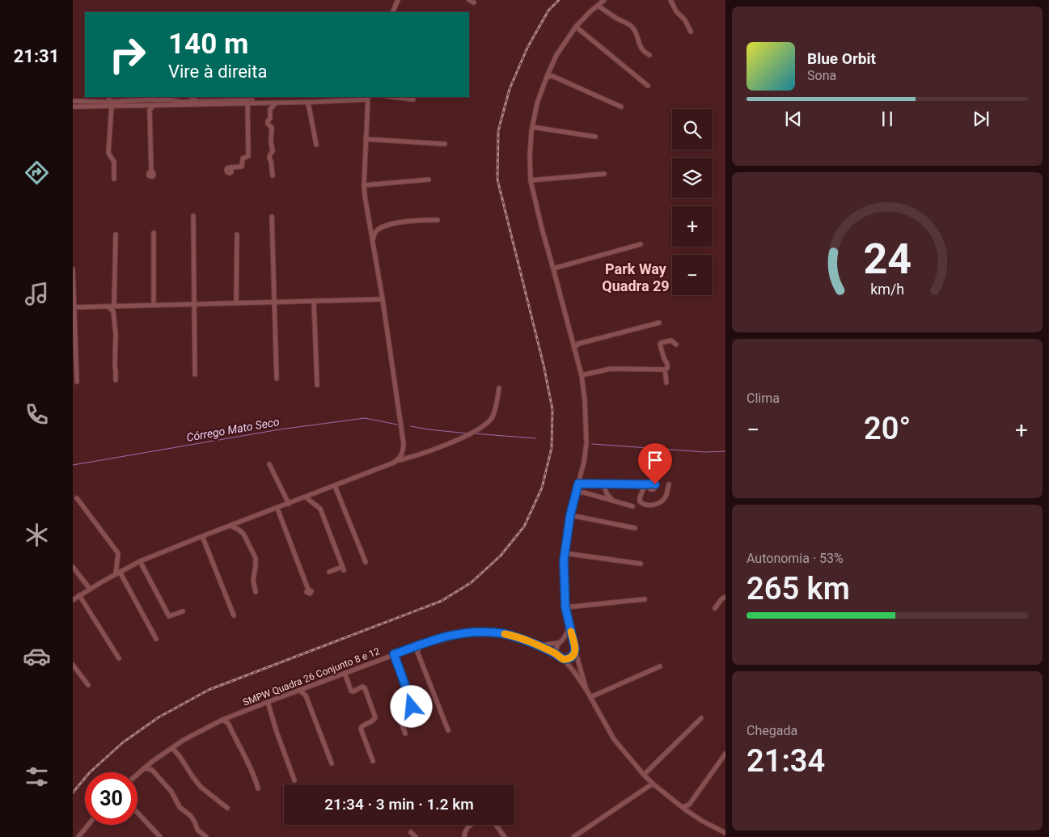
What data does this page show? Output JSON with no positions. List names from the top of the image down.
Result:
{
  "streets": {
    "street": ["SMPW Quadra 26 Conjunto 8 e 12"]
  },
  "districts": ["Park Way Quadra 29"],
  "water": ["Córrego Mato Seco"],
  "page": {
    "tabs": "21:31",
    "turn": ["140 m", "Vire à direita"],
    "song": ["Blue Orbit", "Sona"],
    "map_buttons": ["+", "−"],
    "tile": [
      "Clima",
      ["Autonomia · 53%", "265 km"],
      ["Chegada", "21:34"]
    ],
    "heat": ["−", "20°", "+"],
    "limit": "30",
    "trip": "21:34 · 3 min · 1.2 km",
    "gauge": ["24", "km/h"]
  }
}
